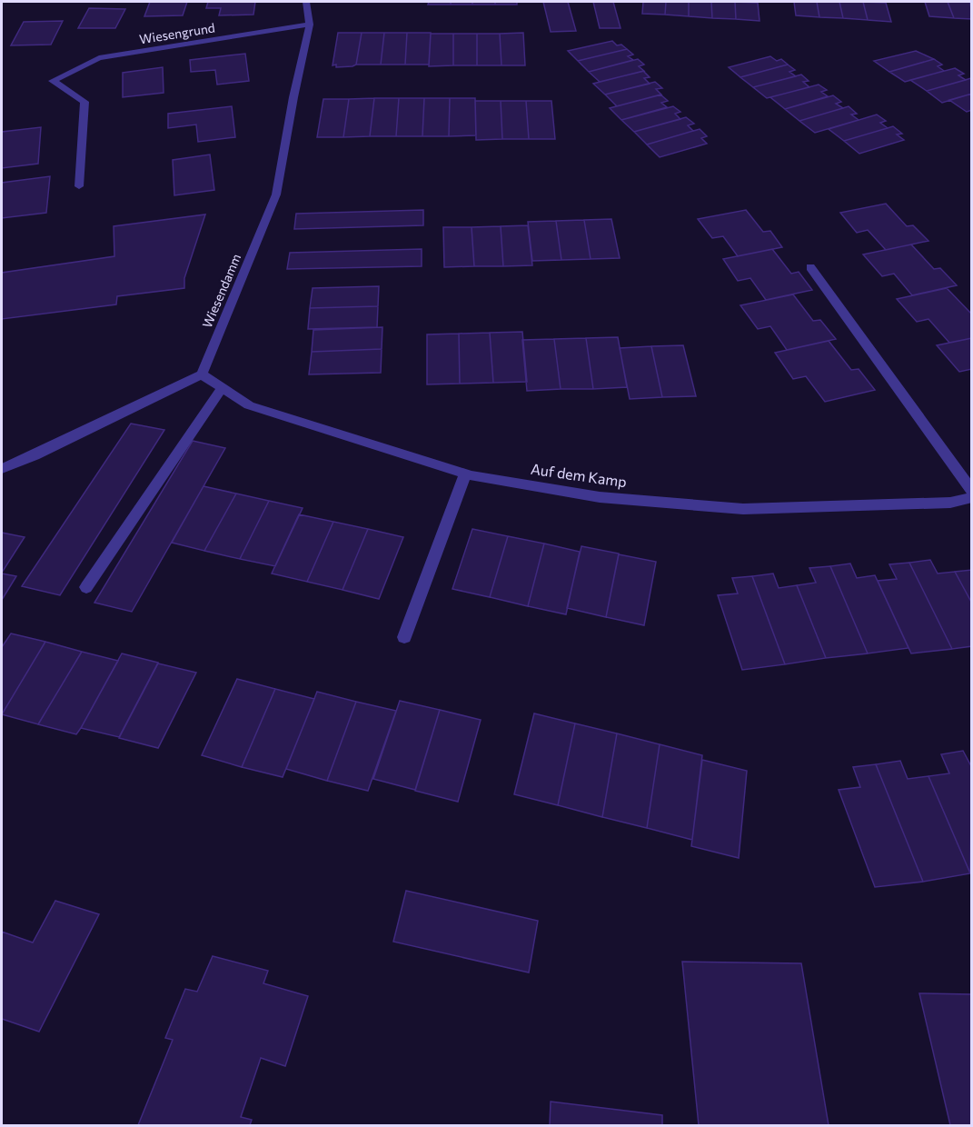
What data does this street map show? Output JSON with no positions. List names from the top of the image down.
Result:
{
  "streets": {
    "street": ["Wiesengrund", "Wiesendamm", "Auf dem Kamp"]
  },
  "crossings": [
    ["Wiesengrund", "Wiesendamm"],
    ["Wiesendamm", "Auf dem Kamp"]
  ]
}
